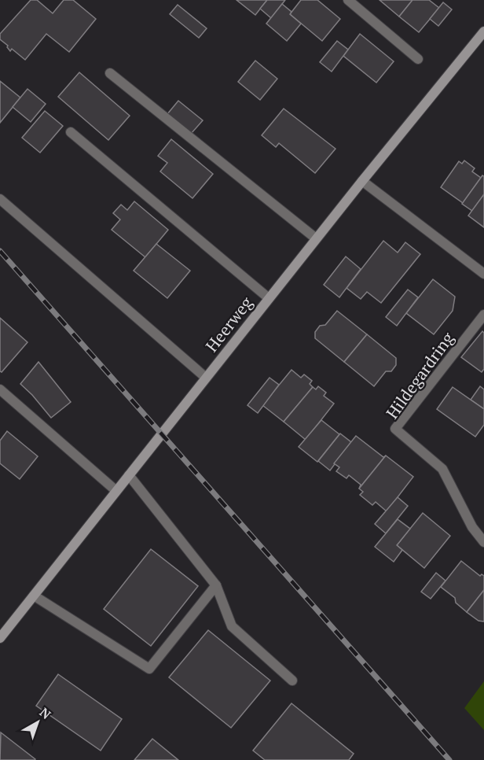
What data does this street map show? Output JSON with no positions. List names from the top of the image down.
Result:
{
  "streets": {
    "street": ["Heerweg", "Hildegardring"]
  },
  "north": "top right"
}
